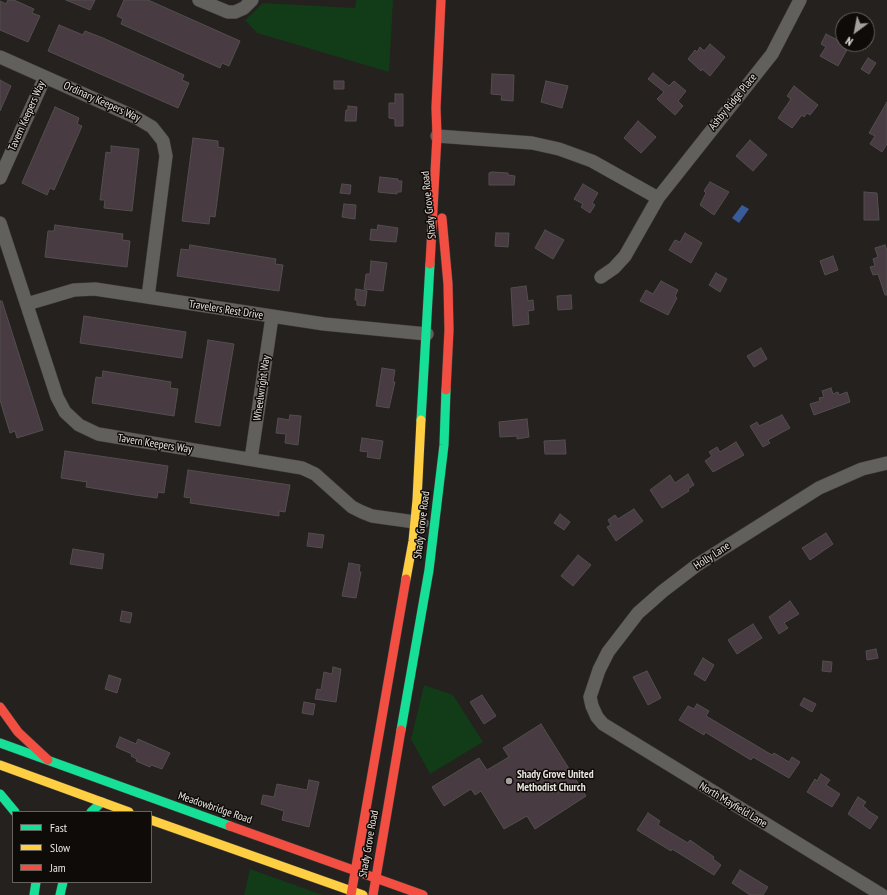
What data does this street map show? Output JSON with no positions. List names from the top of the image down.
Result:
{
  "streets": {
    "main road": ["Shady Grove Road", "Meadowbridge Road"],
    "street": [
      "Ordinary Keepers Way",
      "Ashby Ridge Place",
      "Tavern Keepers Way",
      "Travelers Rest Drive",
      "Wheelwright Way",
      "Holly Lane",
      "North Mayfield Lane"
    ]
  },
  "crossings": [
    ["Ordinary Keepers Way", "Tavern Keepers Way"],
    ["Ordinary Keepers Way", "Travelers Rest Drive"],
    ["Tavern Keepers Way", "Shady Grove Road"],
    ["Tavern Keepers Way", "Travelers Rest Drive"],
    ["Tavern Keepers Way", "Wheelwright Way"],
    ["Shady Grove Road", "Travelers Rest Drive"],
    ["Shady Grove Road", "Meadowbridge Road"],
    ["Travelers Rest Drive", "Wheelwright Way"],
    ["Holly Lane", "North Mayfield Lane"]
  ],
  "places": ["Shady Grove United Methodist Church"],
  "legend": ["Fast", "Slow", "Jam"],
  "north": "bottom left"
}
